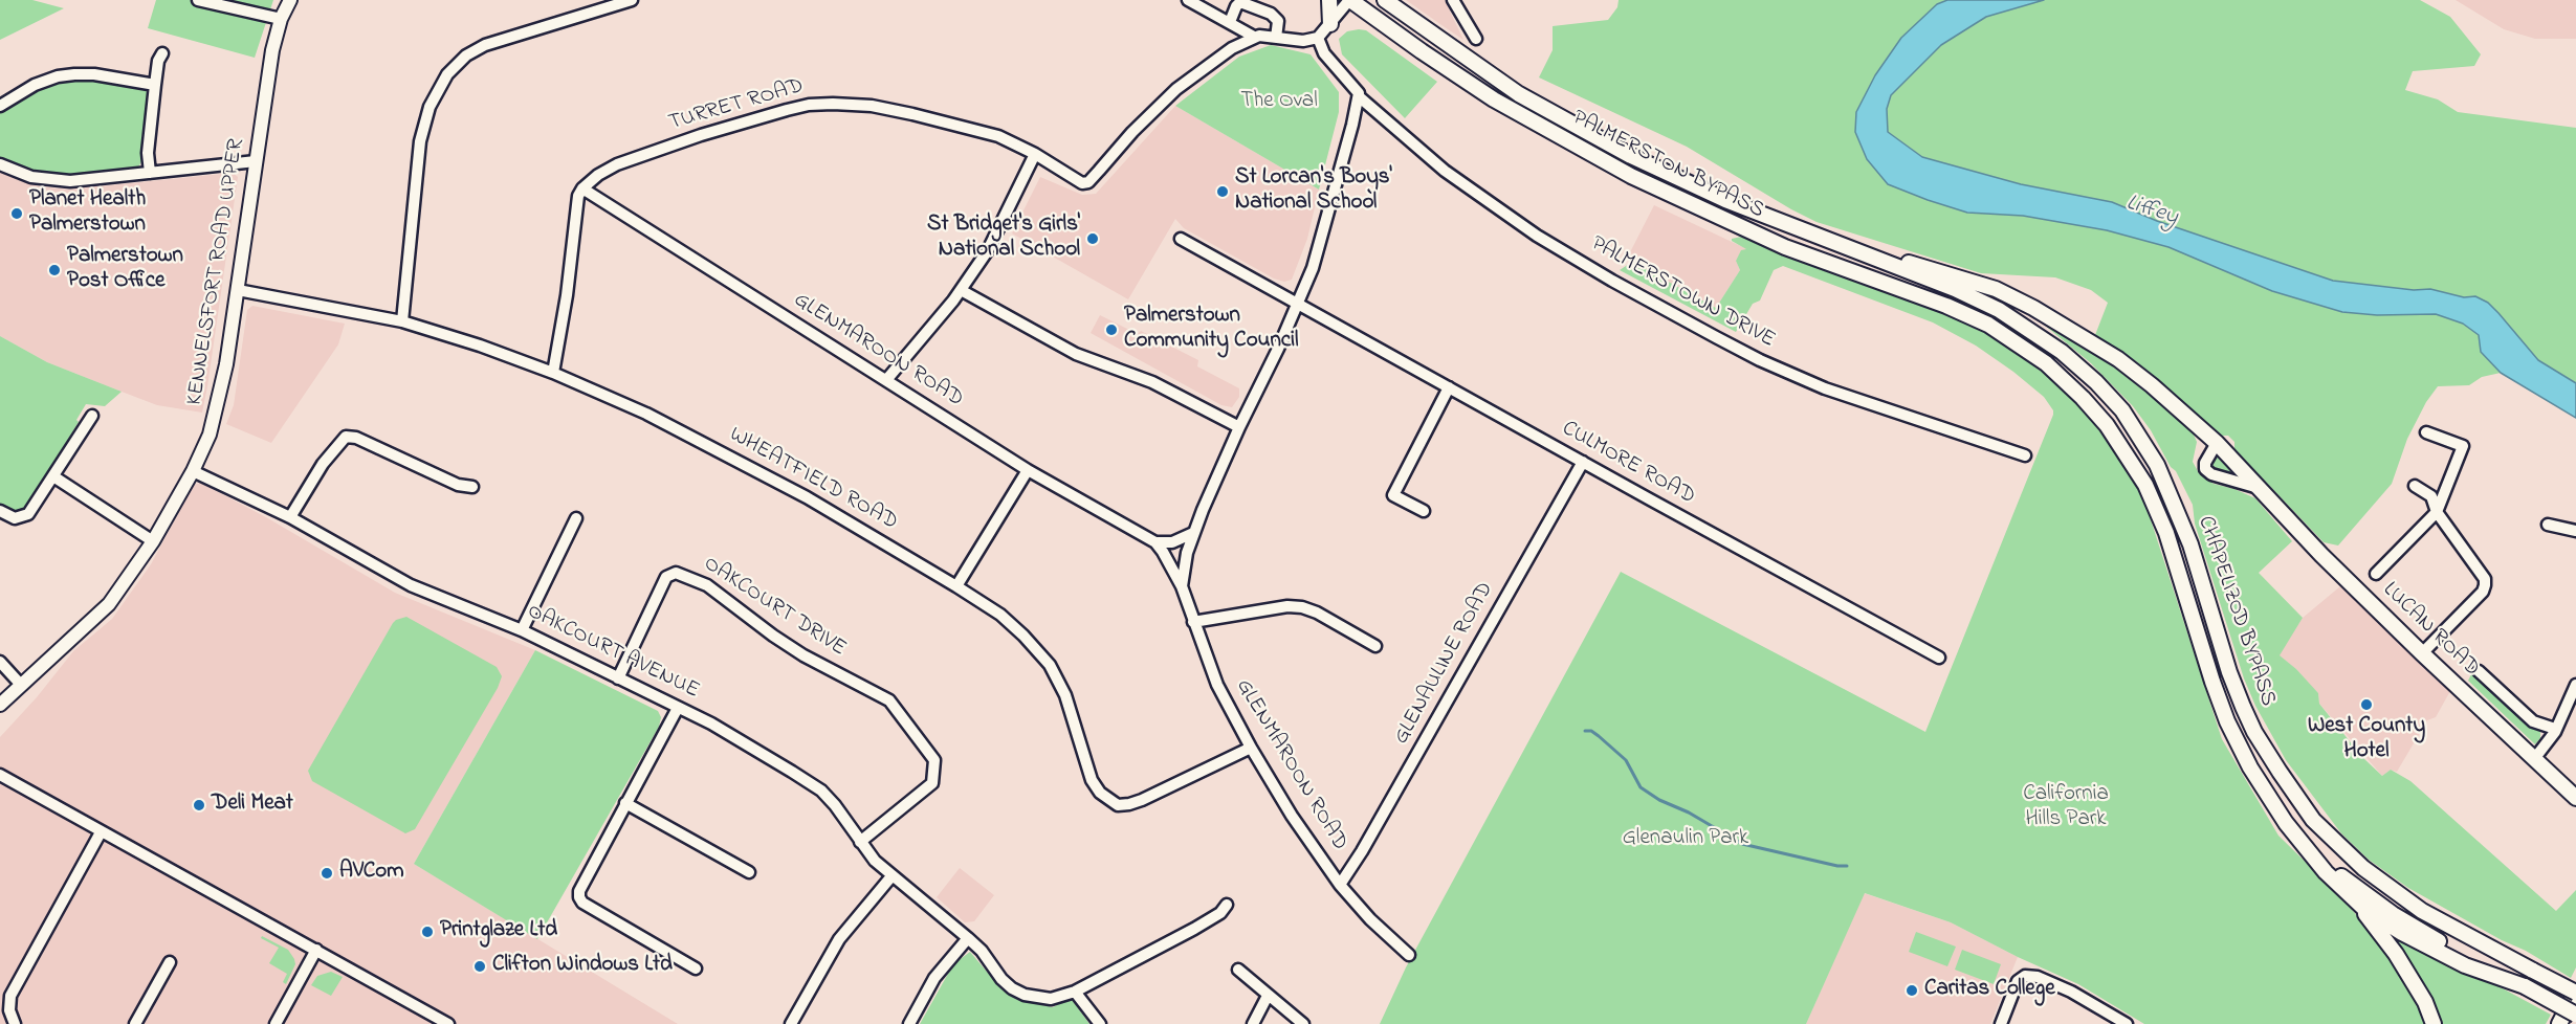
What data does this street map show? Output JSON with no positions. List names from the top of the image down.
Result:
{
  "streets": {
    "main road": ["PALMERSTON BYPASS", "CHAPELIZOD BYPASS", "LUCAN ROAD"],
    "street": [
      "TURRET ROAD",
      "KENNELSFORT ROAD UPPER",
      "PALMERSTOWN DRIVE",
      "GLENMAROON ROAD",
      "CULMORE ROAD",
      "WHEATFIELD ROAD",
      "OAKCOURT DRIVE",
      "OAKCOURT AVENUE",
      "GLENAULINE ROAD"
    ]
  },
  "crossings": [
    ["TURRET ROAD", "GLENMAROON ROAD"],
    ["PALMERSTON BYPASS", "CHAPELIZOD BYPASS"],
    ["KENNELSFORT ROAD UPPER", "WHEATFIELD ROAD"],
    ["KENNELSFORT ROAD UPPER", "OAKCOURT AVENUE"],
    ["GLENMAROON ROAD", "WHEATFIELD ROAD"],
    ["GLENMAROON ROAD", "GLENAULINE ROAD"],
    ["CULMORE ROAD", "GLENAULINE ROAD"],
    ["OAKCOURT DRIVE", "OAKCOURT AVENUE"]
  ],
  "water": ["Liffey"],
  "parks": ["The Oval", "California Hills Park", "Glenaulin Park"],
  "places": [
    "St Lorcan's Boys' National School",
    "Planet Health Palmerstown",
    "St Bridget's Girls' National School",
    "Palmerstown Post Office",
    "Palmerstown Community Council",
    "West County Hotel",
    "Deli Meat",
    "AVCom",
    "Printglaze Ltd",
    "Clifton Windows Ltd",
    "Caritas College"
  ]
}
